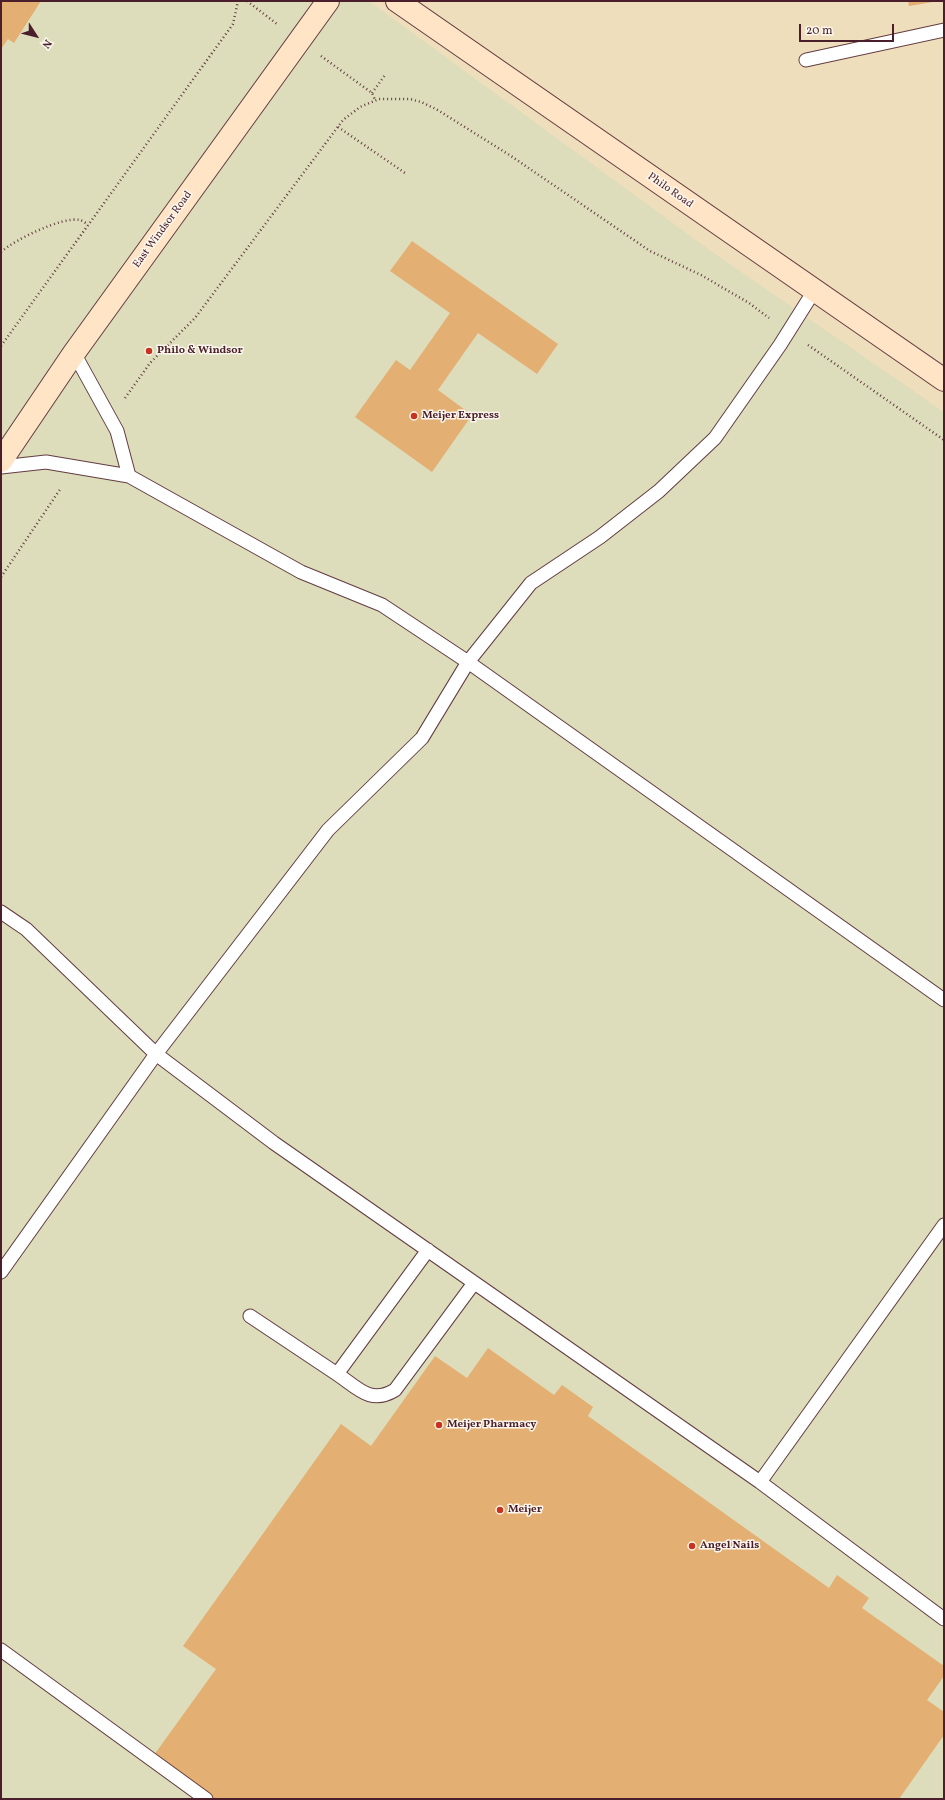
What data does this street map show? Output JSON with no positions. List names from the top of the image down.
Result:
{
  "streets": {
    "main road": ["Philo Road", "East Windsor Road"]
  },
  "places": [
    "Philo & Windsor",
    "Meijer Express",
    "Meijer Pharmacy",
    "Meijer",
    "Angel Nails"
  ],
  "scale_bar": "20 m",
  "north": "bottom right"
}
